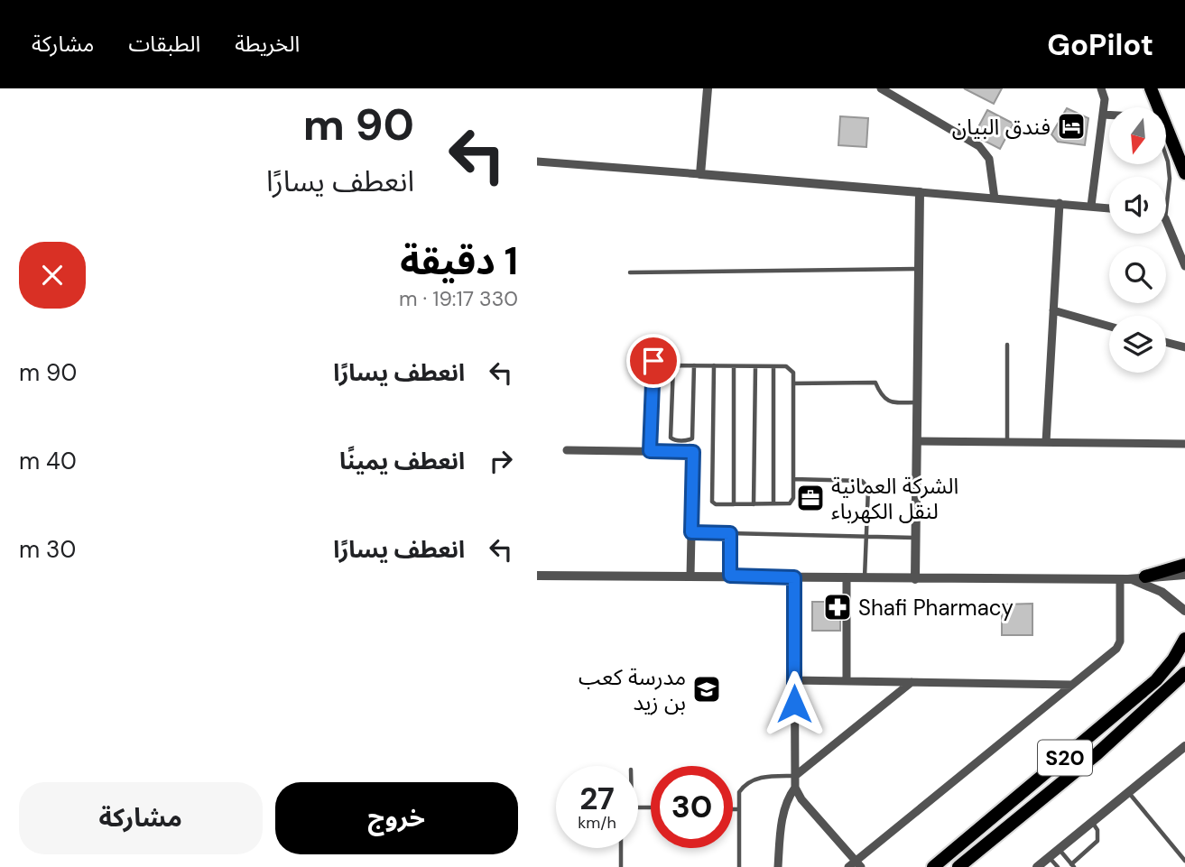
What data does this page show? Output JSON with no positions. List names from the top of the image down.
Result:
{
  "streets": {
    "main road": ["S20"]
  },
  "places": {
    "hotel": ["فندق البيان"],
    "office": ["الشرکة العمانیة لنقل الکهرباء"],
    "pharmacy": ["Shafi Pharmacy"],
    "school or university": ["مدرسة كعب بن زيد"]
  },
  "north": "bottom",
  "page": {
    "header": "GoPilot",
    "nav": ["الخريطة", "الطبقات", "مشاركة"],
    "turn": ["90 m", "انعطف يسارًا"],
    "heading": ["1 دقيقة", "330 m · 19:17"],
    "list": [
      {
        "name": "انعطف يسارًا",
        "value": "90 m"
      },
      {
        "name": "انعطف يمينًا",
        "value": "40 m"
      },
      {
        "name": "انعطف يسارًا",
        "value": "30 m"
      }
    ],
    "speed": "27 km/h",
    "limit": "30",
    "buttons": ["خروج", "مشاركة"]
  }
}
